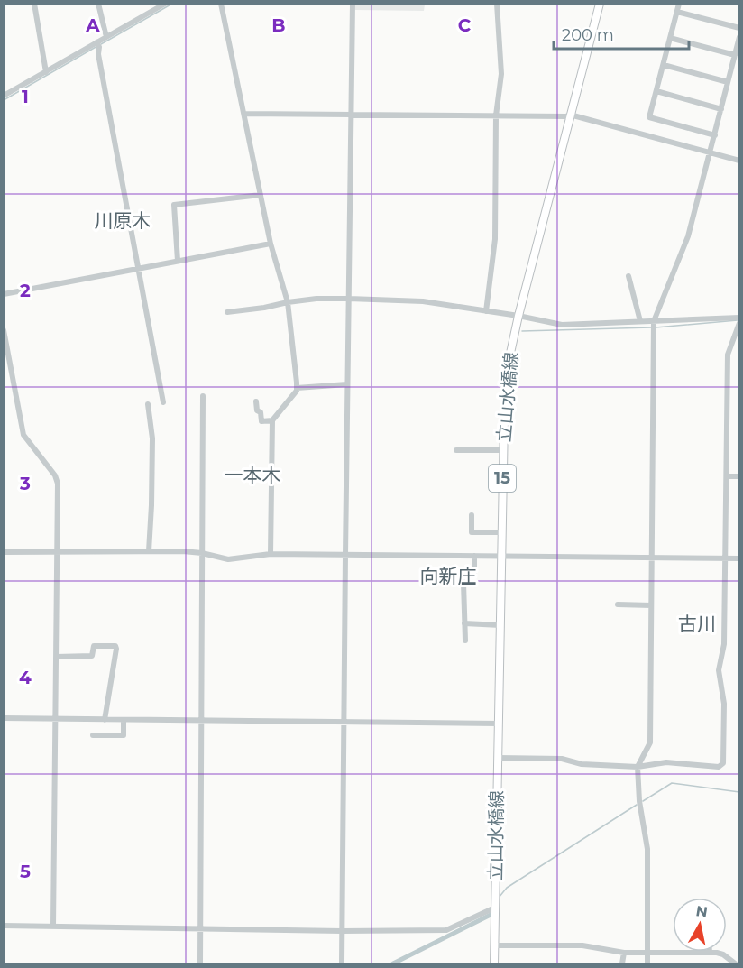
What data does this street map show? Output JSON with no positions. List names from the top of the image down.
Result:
{
  "streets": {
    "main road": ["立山水橋線", "15"]
  },
  "districts": [
    "川原木",
    "一本木",
    "向新庄",
    "古川"
  ],
  "scale_bar": "200 m",
  "north": "top",
  "grid": {
    "columns": ["A", "B", "C"],
    "rows": [
      "1",
      "2",
      "3",
      "4",
      "5"
    ]
  }
}
